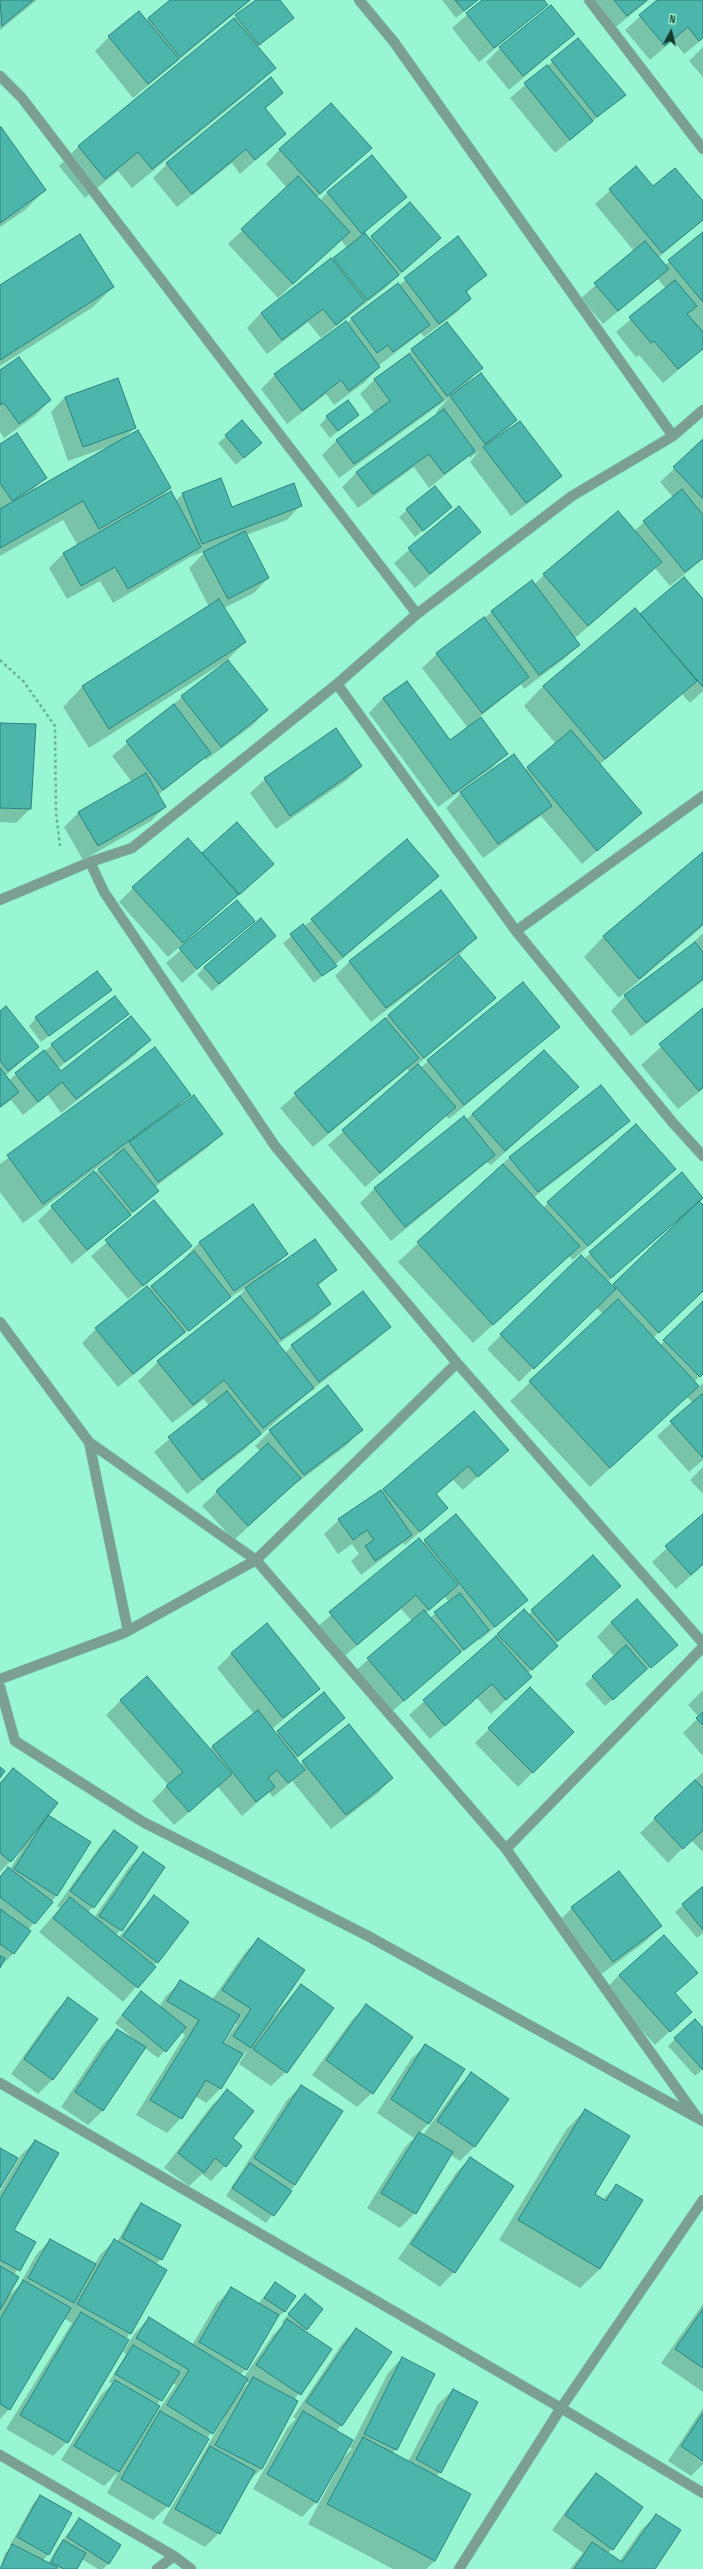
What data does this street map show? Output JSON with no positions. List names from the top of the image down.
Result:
{
  "north": "top"
}
